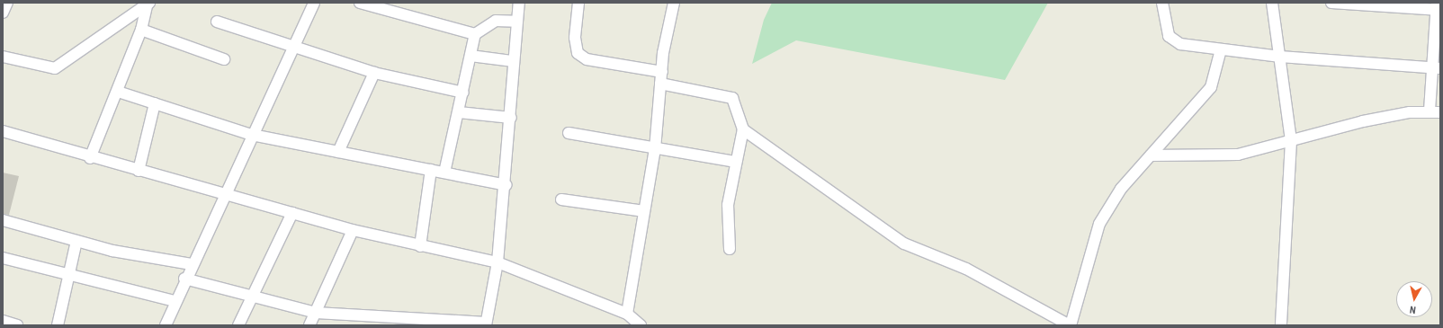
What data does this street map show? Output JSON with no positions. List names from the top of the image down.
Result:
{
  "north": "bottom"
}
